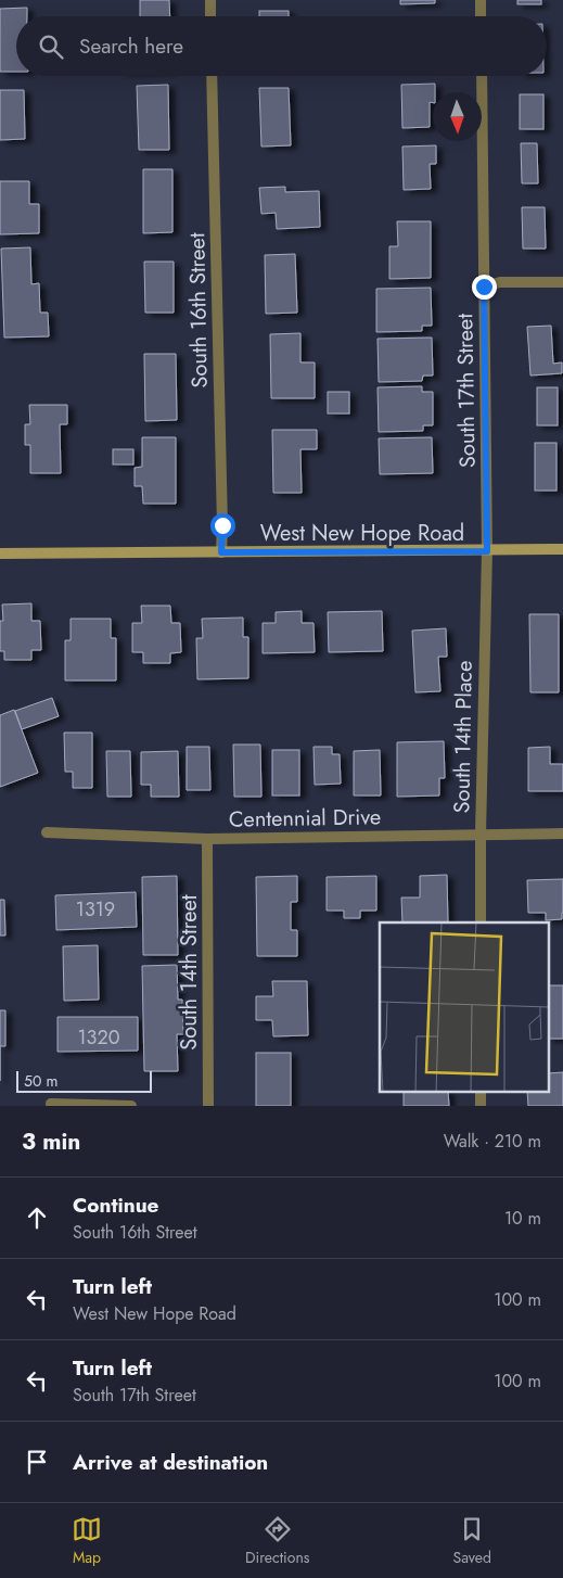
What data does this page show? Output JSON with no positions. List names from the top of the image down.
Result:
{
  "streets": {
    "main road": ["West New Hope Road"],
    "street": [
      "South 16th Street",
      "South 17th Street",
      "South 14th Place",
      "Centennial Drive",
      "South 14th Street"
    ]
  },
  "crossings": [
    ["South 16th Street", "West New Hope Road"],
    ["South 17th Street", "West New Hope Road"],
    ["South 17th Street", "South 14th Place"],
    ["West New Hope Road", "South 14th Place"],
    ["South 14th Place", "Centennial Drive"],
    ["Centennial Drive", "South 14th Street"]
  ],
  "house_numbers": ["1319", "1320"],
  "scale_bar": "50 m",
  "north": "bottom",
  "page": {
    "search": "Search here",
    "scale": "50 m",
    "heading": ["3 min", "Walk · 210 m"],
    "list": [
      ["Continue", "South 16th Street", "10 m"],
      ["Turn left", "West New Hope Road", "100 m"],
      ["Turn left", "South 17th Street", "100 m"],
      "Arrive at destination"
    ],
    "nav": ["Map", "Directions", "Saved"]
  }
}
